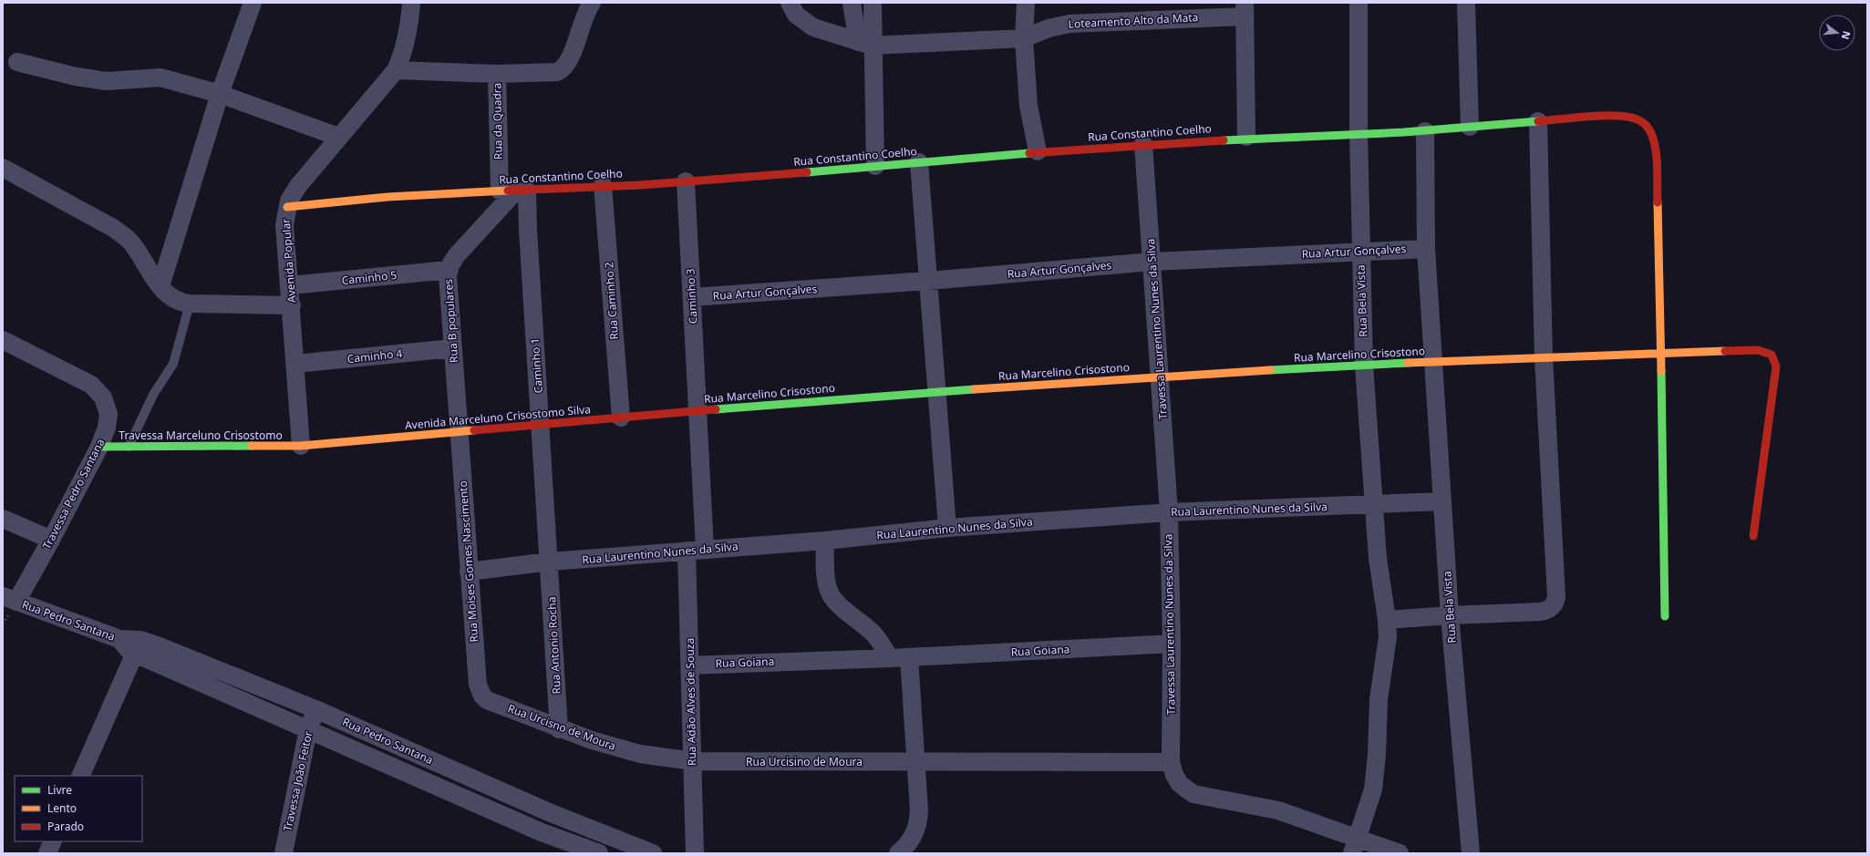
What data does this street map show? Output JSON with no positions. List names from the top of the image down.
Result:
{
  "streets": {
    "street": [
      "Loteamento Alto da Mata",
      "Rua da Quadra",
      "Rua Constantino Coelho",
      "Rua Artur Gonçalves",
      "Avenida Popular",
      "Caminho 5",
      "Caminho 3",
      "Rua Caminho 2",
      "Rua Bela Vista",
      "Rua B populares",
      "Travessa Laurentino Nunes da Silva",
      "Rua Marcelino Crisostono",
      "Caminho 4",
      "Caminho 1",
      "Avenida Marceluno Crisostomo Silva",
      "Travessa Marceluno Crisostomo",
      "Travessa Pedro Santana",
      "Rua Laurentino Nunes da Silva",
      "Rua Moises Gomes Nascimento",
      "Rua Pedro Santana",
      "Rua Antonio Rocha",
      "Rua Goiana",
      "Rua Adão Alves de Souza",
      "Rua Urcisno de Moura",
      "Rua Urcisino de Moura",
      "Travessa João Feitor"
    ]
  },
  "crossings": [
    ["Rua da Quadra", "Rua Constantino Coelho"],
    ["Rua da Quadra", "Avenida Popular"],
    ["Rua da Quadra", "Rua B populares"],
    ["Rua da Quadra", "Caminho 1"],
    ["Rua Constantino Coelho", "Avenida Popular"],
    ["Rua Constantino Coelho", "Caminho 3"],
    ["Rua Constantino Coelho", "Rua Caminho 2"],
    ["Rua Constantino Coelho", "Rua Bela Vista"],
    ["Rua Constantino Coelho", "Rua B populares"],
    ["Rua Constantino Coelho", "Travessa Laurentino Nunes da Silva"],
    ["Rua Constantino Coelho", "Caminho 1"],
    ["Rua Artur Gonçalves", "Caminho 3"],
    ["Rua Artur Gonçalves", "Rua Bela Vista"],
    ["Rua Artur Gonçalves", "Travessa Laurentino Nunes da Silva"],
    ["Avenida Popular", "Caminho 5"],
    ["Avenida Popular", "Caminho 4"],
    ["Avenida Popular", "Avenida Marceluno Crisostomo Silva"],
    ["Avenida Popular", "Travessa Marceluno Crisostomo"],
    ["Caminho 5", "Rua B populares"],
    ["Caminho 3", "Rua Marcelino Crisostono"],
    ["Caminho 3", "Avenida Marceluno Crisostomo Silva"],
    ["Caminho 3", "Rua Laurentino Nunes da Silva"],
    ["Rua Caminho 2", "Avenida Marceluno Crisostomo Silva"],
    ["Rua Bela Vista", "Travessa Laurentino Nunes da Silva"],
    ["Rua Bela Vista", "Rua Marcelino Crisostono"],
    ["Rua Bela Vista", "Rua Laurentino Nunes da Silva"],
    ["Rua B populares", "Caminho 4"],
    ["Rua B populares", "Caminho 1"],
    ["Rua B populares", "Avenida Marceluno Crisostomo Silva"],
    ["Rua B populares", "Rua Moises Gomes Nascimento"],
    ["Travessa Laurentino Nunes da Silva", "Rua Marcelino Crisostono"],
    ["Travessa Laurentino Nunes da Silva", "Rua Laurentino Nunes da Silva"],
    ["Travessa Laurentino Nunes da Silva", "Rua Goiana"],
    ["Rua Marcelino Crisostono", "Avenida Marceluno Crisostomo Silva"],
    ["Caminho 1", "Avenida Marceluno Crisostomo Silva"],
    ["Caminho 1", "Rua Laurentino Nunes da Silva"],
    ["Caminho 1", "Rua Antonio Rocha"],
    ["Avenida Marceluno Crisostomo Silva", "Travessa Marceluno Crisostomo"],
    ["Avenida Marceluno Crisostomo Silva", "Rua Moises Gomes Nascimento"],
    ["Travessa Marceluno Crisostomo", "Travessa Pedro Santana"],
    ["Travessa Pedro Santana", "Rua Pedro Santana"],
    ["Rua Laurentino Nunes da Silva", "Rua Moises Gomes Nascimento"],
    ["Rua Laurentino Nunes da Silva", "Rua Antonio Rocha"],
    ["Rua Laurentino Nunes da Silva", "Rua Adão Alves de Souza"],
    ["Rua Moises Gomes Nascimento", "Rua Urcisno de Moura"],
    ["Rua Pedro Santana", "Travessa João Feitor"],
    ["Rua Antonio Rocha", "Rua Urcisno de Moura"],
    ["Rua Goiana", "Rua Adão Alves de Souza"],
    ["Rua Adão Alves de Souza", "Rua Urcisno de Moura"],
    ["Rua Adão Alves de Souza", "Rua Urcisino de Moura"],
    ["Rua Urcisno de Moura", "Rua Urcisino de Moura"]
  ],
  "legend": ["Livre", "Lento", "Parado"],
  "north": "right"
}
